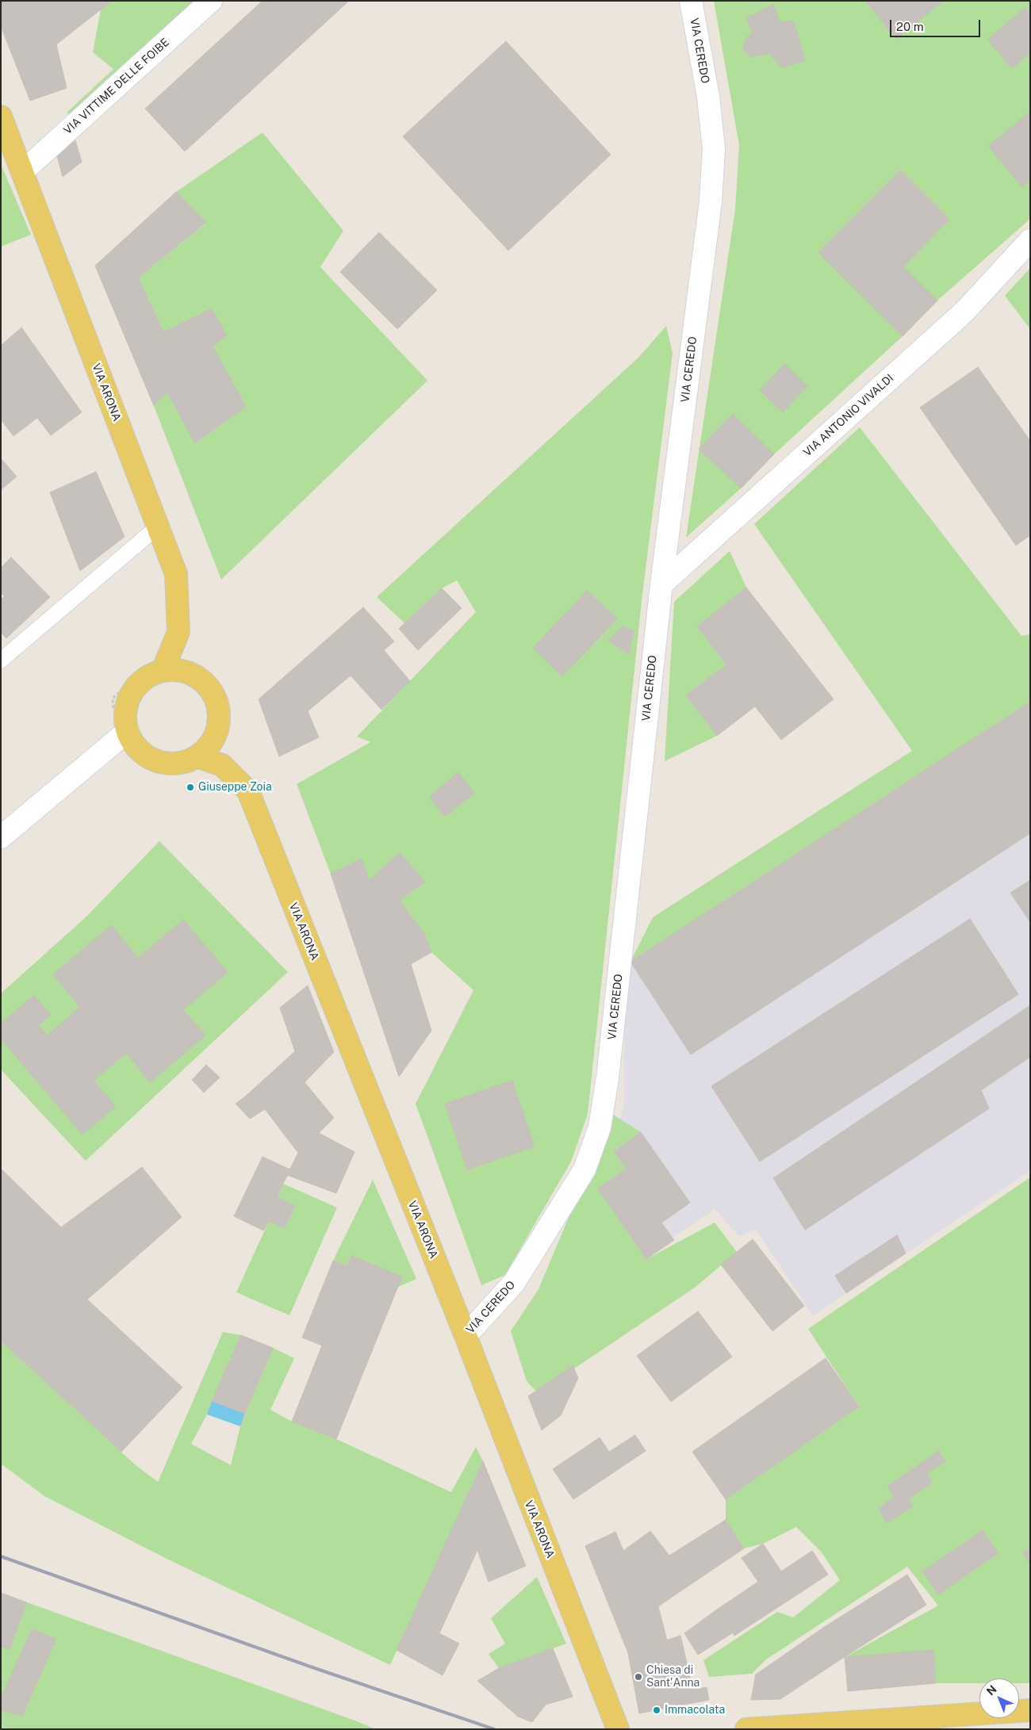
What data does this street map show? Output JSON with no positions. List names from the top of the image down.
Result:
{
  "streets": {
    "main road": ["VIA ARONA"],
    "street": ["VIA CEREDO", "VIA VITTIME DELLE FOIBE", "VIA ANTONIO VIVALDI"]
  },
  "crossings": [
    ["VIA CEREDO", "VIA ARONA"],
    ["VIA CEREDO", "VIA ANTONIO VIVALDI"],
    ["VIA VITTIME DELLE FOIBE", "VIA ARONA"]
  ],
  "places": ["Giuseppe Zoia", "Chiesa di Sant'Anna", "Immacolata"],
  "scale_bar": "20 m",
  "north": "top left"
}
